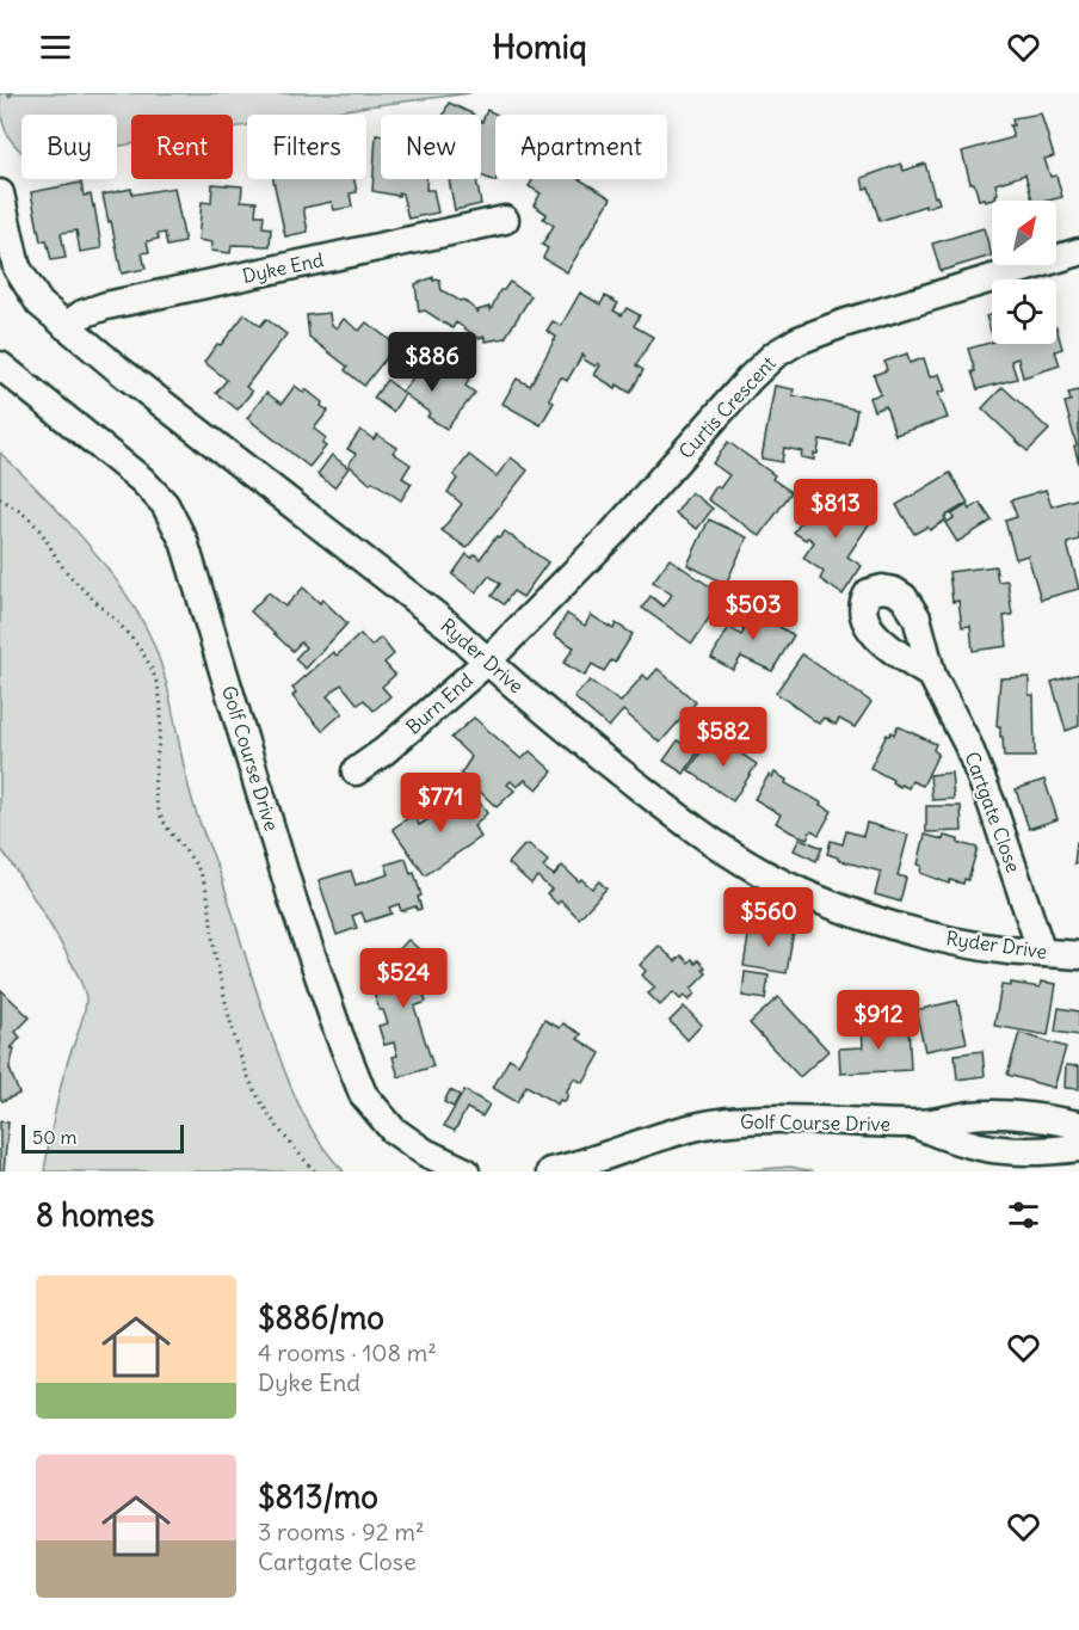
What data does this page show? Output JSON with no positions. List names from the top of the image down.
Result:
{
  "streets": {
    "street": [
      "Dyke End",
      "Curtis Crescent",
      "Ryder Drive",
      "Burn End",
      "Golf Course Drive",
      "Cartgate Close"
    ]
  },
  "crossings": [
    ["Dyke End", "Ryder Drive"],
    ["Curtis Crescent", "Ryder Drive"],
    ["Curtis Crescent", "Burn End"],
    ["Ryder Drive", "Burn End"],
    ["Ryder Drive", "Cartgate Close"]
  ],
  "scale_bar": "50 m",
  "north": "top right",
  "page": {
    "header": "Homiq",
    "chip": [
      "Buy",
      "Rent",
      "Filters",
      "New",
      "Apartment"
    ],
    "price": [
      "$886",
      "$813",
      "$503",
      "$582",
      "$771",
      "$560",
      "$524",
      "$912"
    ],
    "scale": "50 m",
    "heading": "8 homes",
    "list": [
      {
        "name": "$886/mo",
        "note": "4 rooms · 108 m² · Dyke End"
      },
      {
        "name": "$813/mo",
        "note": "3 rooms · 92 m² · Cartgate Close"
      }
    ]
  }
}
